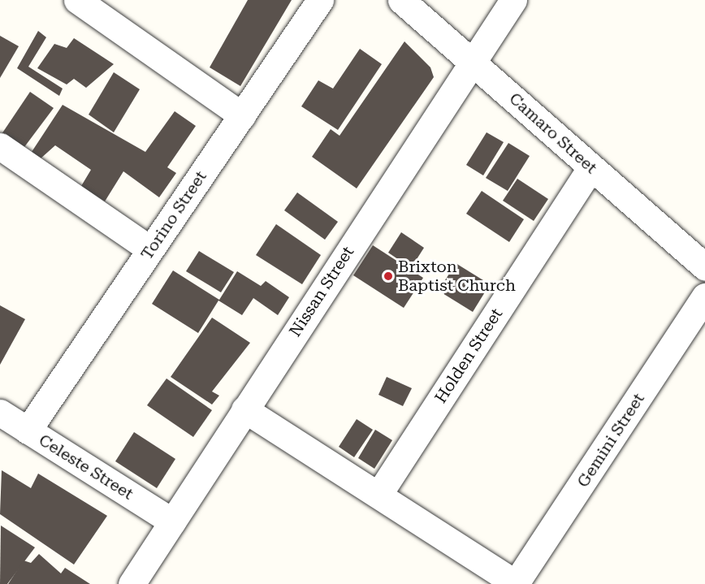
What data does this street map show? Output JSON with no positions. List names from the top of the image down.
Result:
{
  "streets": {
    "street": [
      "Camaro Street",
      "Torino Street",
      "Nissan Street",
      "Holden Street",
      "Gemini Street",
      "Celeste Street"
    ]
  },
  "crossings": [
    ["Camaro Street", "Nissan Street"],
    ["Camaro Street", "Holden Street"],
    ["Torino Street", "Celeste Street"],
    ["Nissan Street", "Celeste Street"]
  ],
  "places": ["Brixton Baptist Church"]
}
